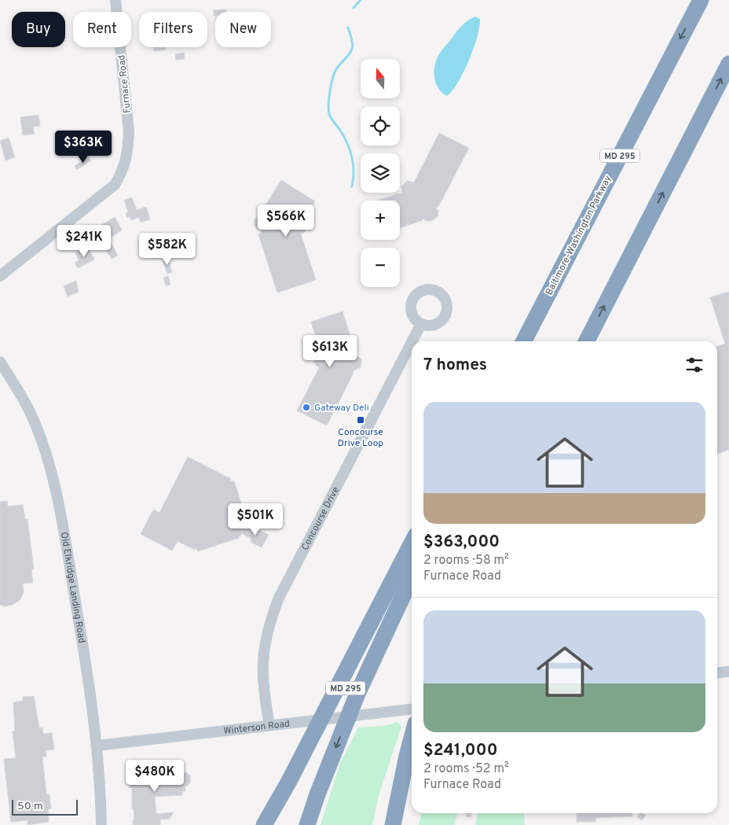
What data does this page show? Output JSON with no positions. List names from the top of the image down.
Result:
{
  "streets": {
    "highway": ["MD 295", "Baltimore-Washington Parkway"],
    "street": [
      "Furnace Road",
      "Concourse Drive",
      "Old Elkridge Landing Road",
      "Winterson Road"
    ]
  },
  "crossings": [
    ["Concourse Drive", "Winterson Road"],
    ["Old Elkridge Landing Road", "Winterson Road"]
  ],
  "places": {
    "other": ["Gateway Deli"],
    "transit": ["Concourse Drive Loop"]
  },
  "scale_bar": "50 m",
  "north": "top",
  "page": {
    "chip": [
      "Buy",
      "Rent",
      "Filters",
      "New"
    ],
    "map_buttons": ["+", "−"],
    "price": [
      "$363K",
      "$566K",
      "$241K",
      "$582K",
      "$613K",
      "$501K",
      "$480K"
    ],
    "heading": "7 homes",
    "list": [
      {
        "name": "$363,000",
        "note": "2 rooms · 58 m² · Furnace Road"
      },
      {
        "name": "$241,000",
        "note": "2 rooms · 52 m² · Furnace Road"
      }
    ],
    "scale": "50 m"
  }
}
